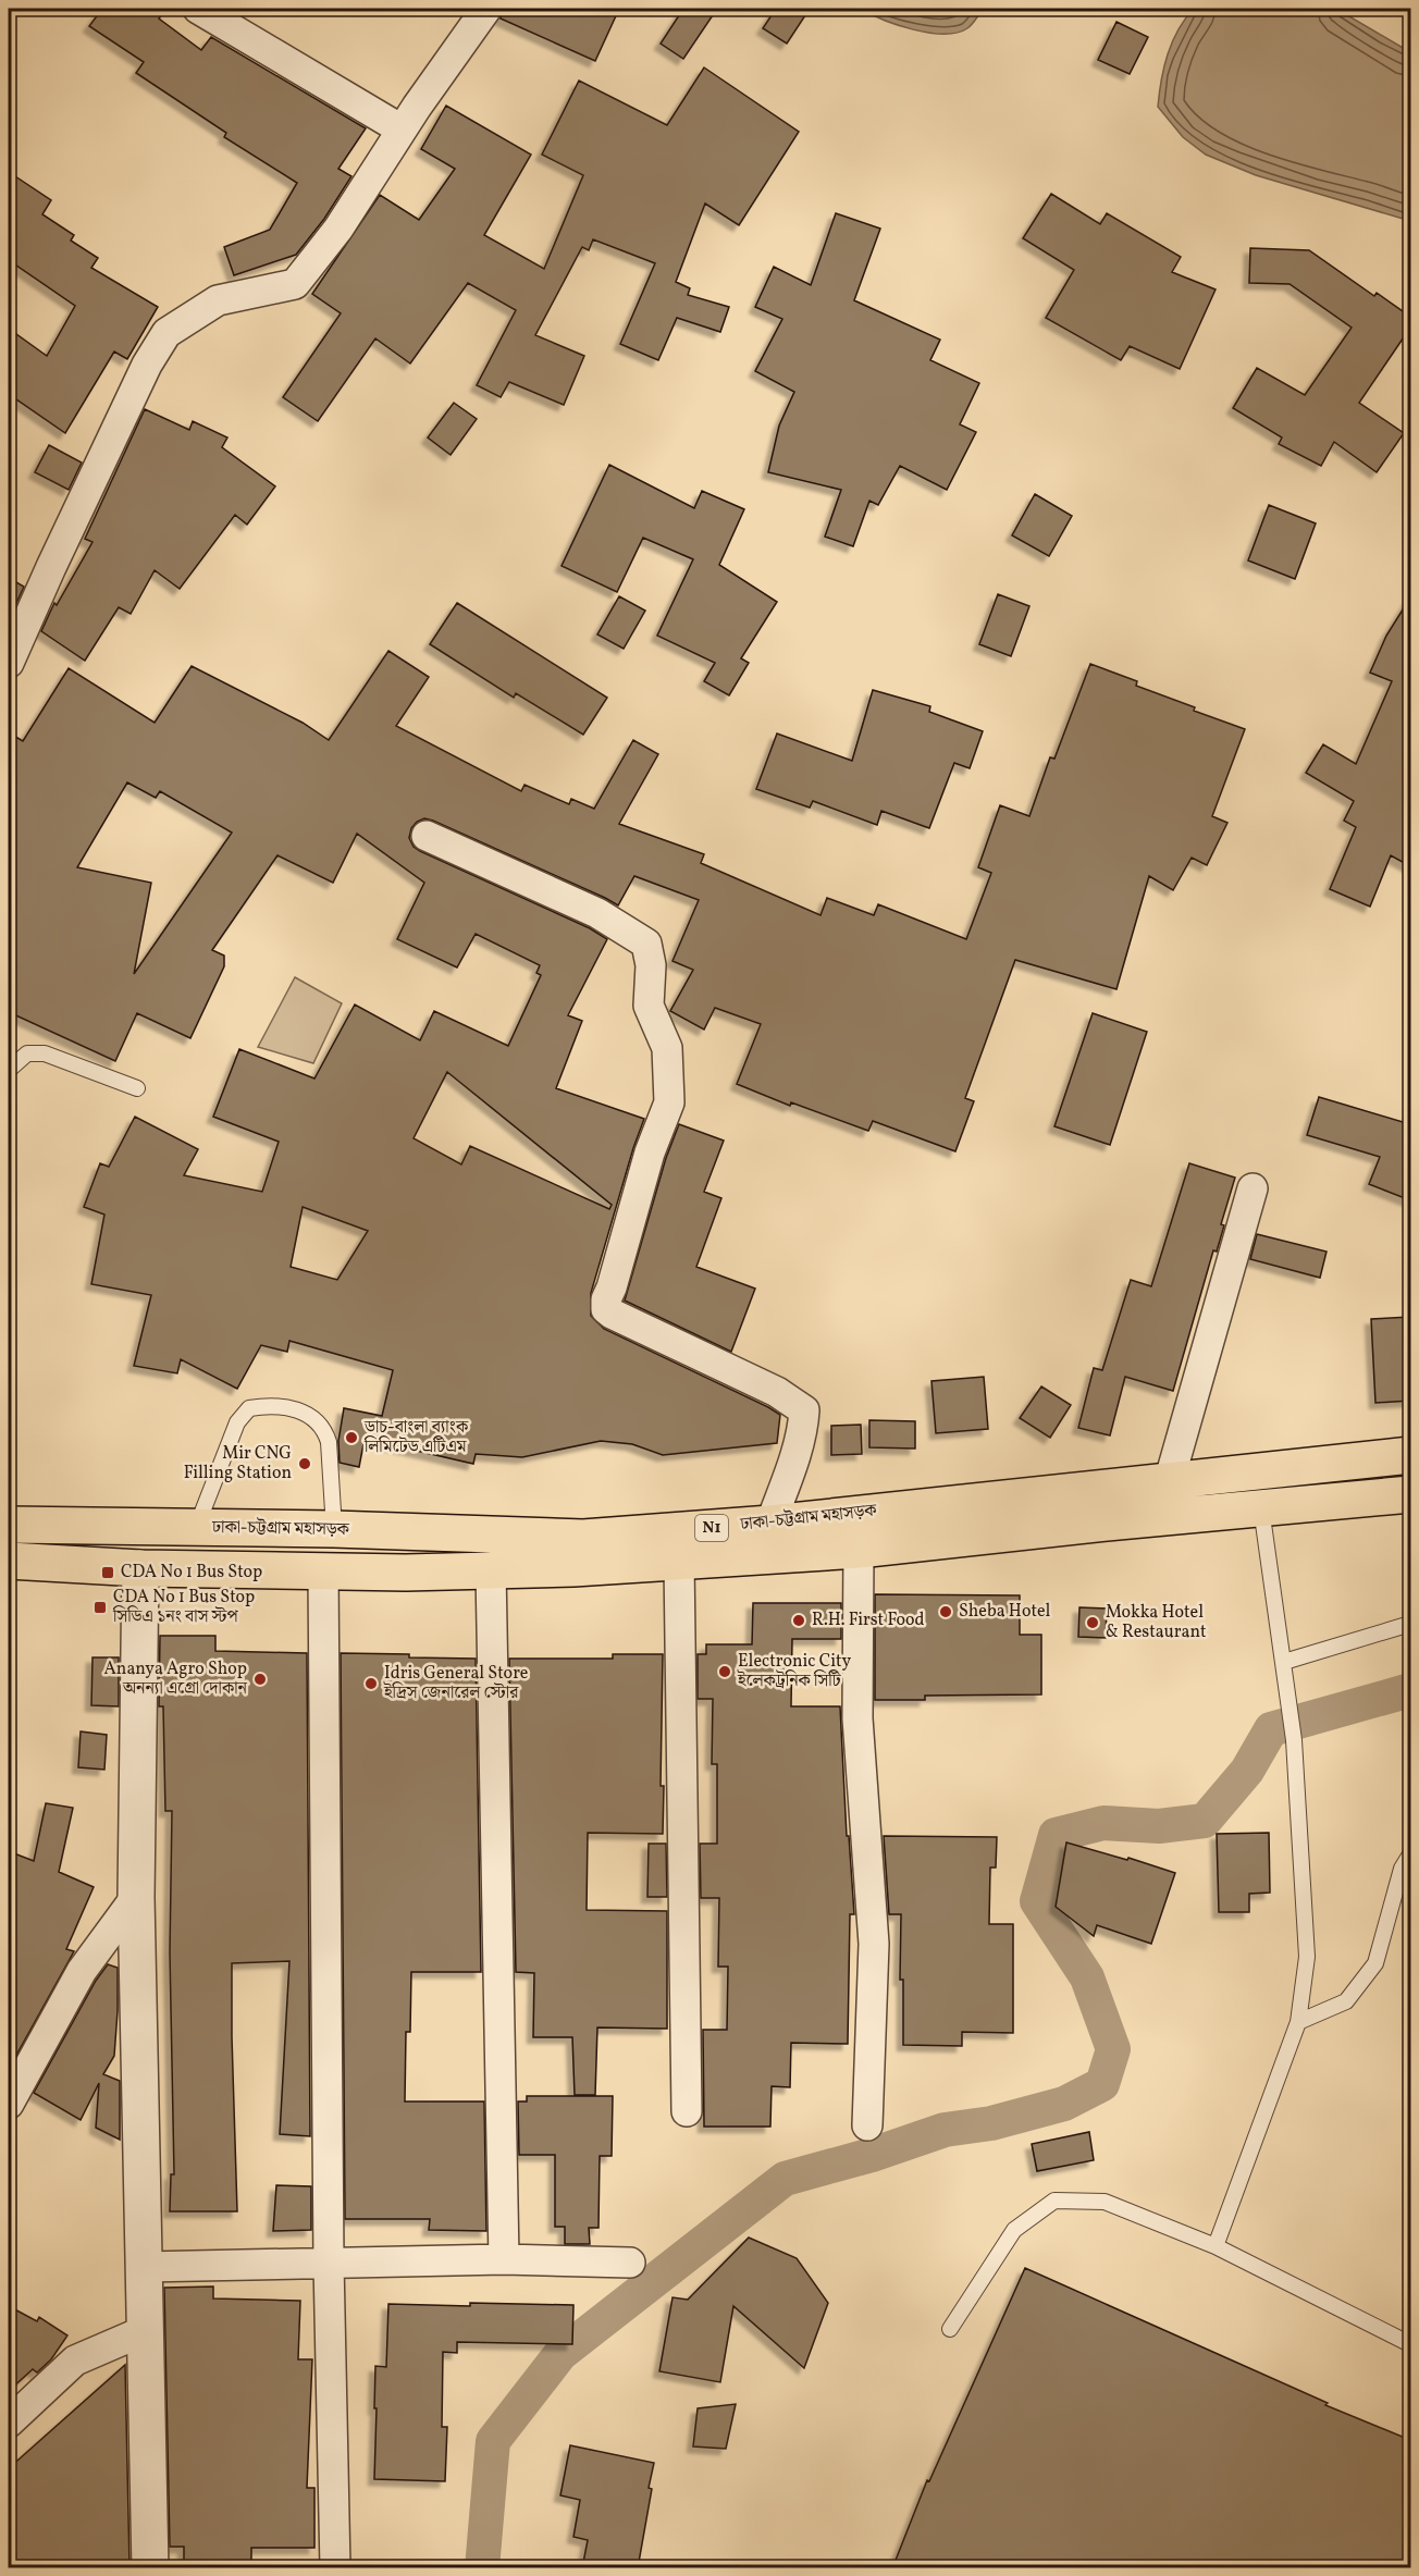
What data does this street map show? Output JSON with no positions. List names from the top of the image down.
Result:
{
  "streets": {
    "highway": ["ঢাকা-চট্টগ্রাম মহাসড়ক", "N1"]
  },
  "places": {
    "other": [
      "ডাচ-বাংলা ব্যাংক লিমিটেড এটিএম",
      "Mir CNG Filling Station",
      "Sheba Hotel",
      "R.H. First Food",
      "Mokka Hotel & Restaurant",
      "Electronic City ইলেকট্রনিক সিটি",
      "Ananya Agro Shop অনন্যা এগ্রো দোকান",
      "Idris General Store ইদ্রিস জেনারেল স্টোর"
    ],
    "transit": ["CDA No 1 Bus Stop", "CDA No 1 Bus Stop সিডিএ ১নং বাস স্টপ"]
  }
}
